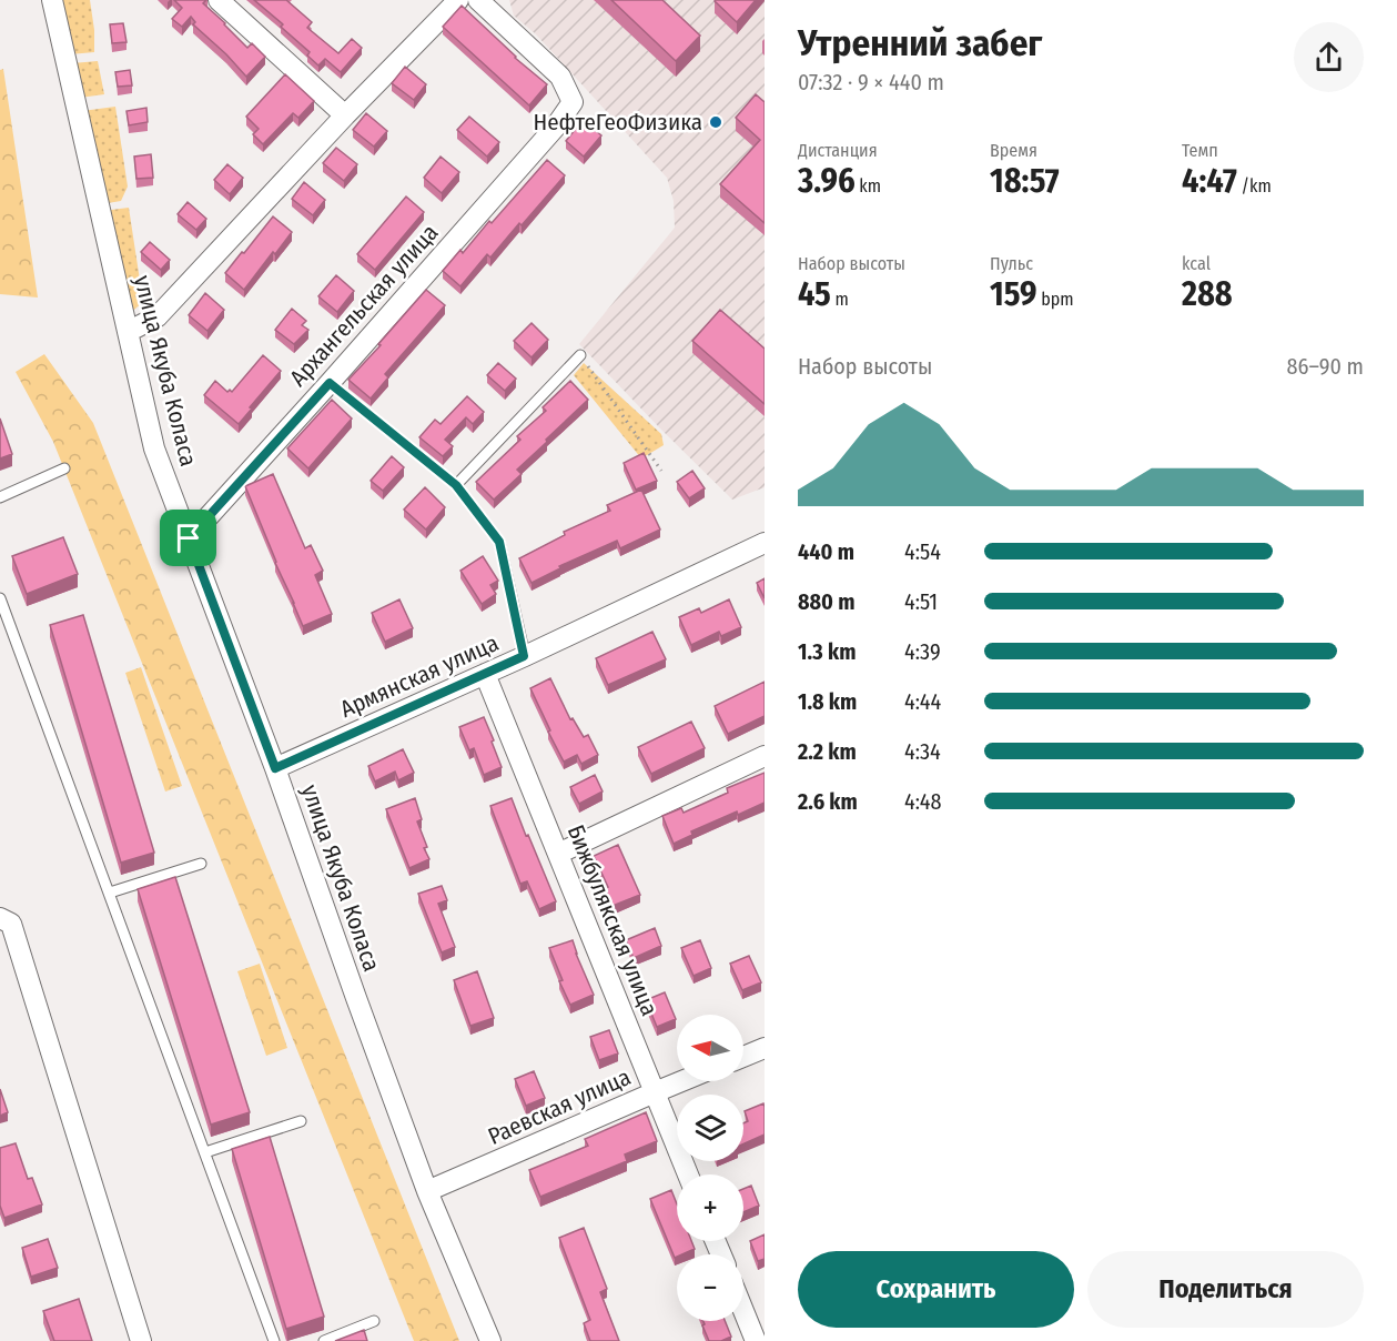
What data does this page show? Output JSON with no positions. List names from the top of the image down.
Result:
{
  "streets": {
    "street": [
      "Архангельская улица",
      "улица Якуба Коласа",
      "Армянская улица",
      "Бижбулякская улица",
      "Раевская улица"
    ]
  },
  "crossings": [
    ["Архангельская улица", "улица Якуба Коласа"],
    ["улица Якуба Коласа", "Армянская улица"],
    ["улица Якуба Коласа", "Раевская улица"],
    ["Армянская улица", "Бижбулякская улица"],
    ["Бижбулякская улица", "Раевская улица"]
  ],
  "places": ["НефтеГеоФизика"],
  "north": "left",
  "page": {
    "heading": ["Утренний забег", "07:32 · 9 × 440 m"],
    "stats": [
      ["Дистанция", "3.96 km"],
      ["Время", "18:57"],
      ["Темп", "4:47 /km"],
      ["Набор высоты", "45 m"],
      ["Пульс", "159 bpm"],
      ["kcal", "288"]
    ],
    "chart": ["Набор высоты", "86–90 m"],
    "list": [
      {
        "name": "440 m",
        "note": "4:54"
      },
      {
        "name": "880 m",
        "note": "4:51"
      },
      {
        "name": "1.3 km",
        "note": "4:39"
      },
      {
        "name": "1.8 km",
        "note": "4:44"
      },
      {
        "name": "2.2 km",
        "note": "4:34"
      },
      {
        "name": "2.6 km",
        "note": "4:48"
      }
    ],
    "map_buttons": ["+", "−"],
    "buttons": ["Сохранить", "Поделиться"]
  }
}
